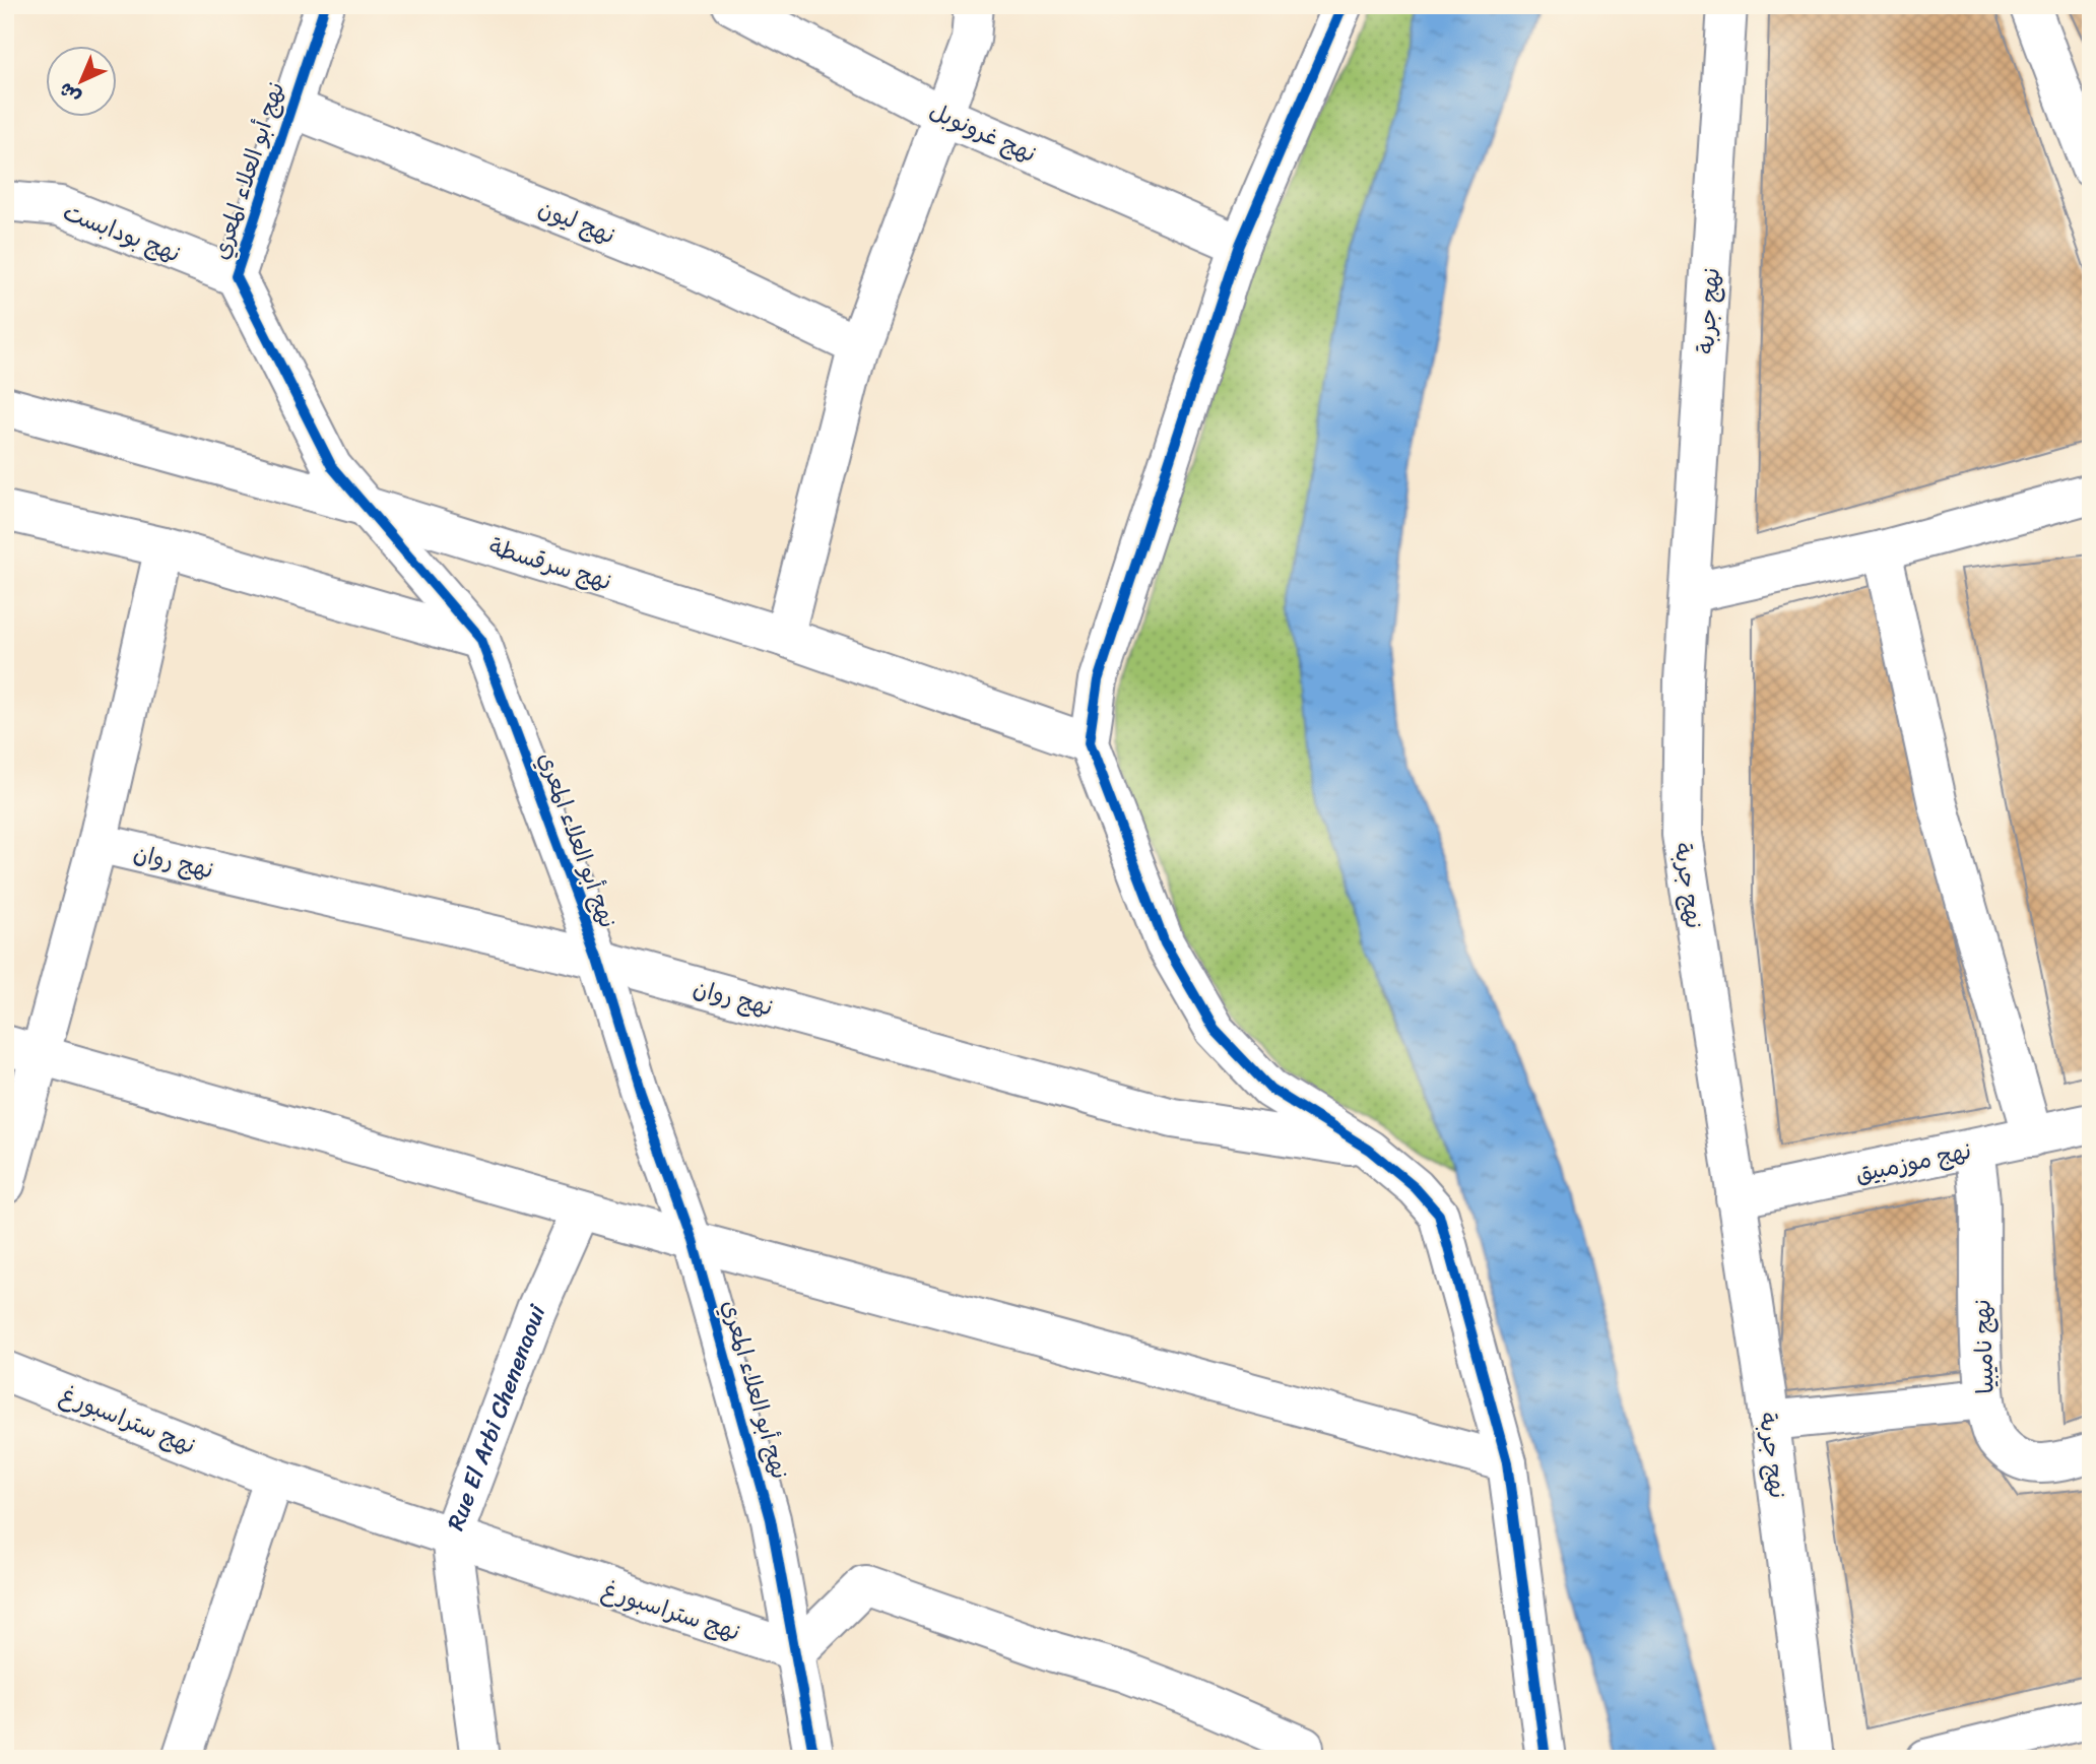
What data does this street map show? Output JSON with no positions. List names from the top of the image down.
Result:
{
  "streets": {
    "street": [
      "نهج غرونوبل",
      "نهج أبو العلاء المعري",
      "نهج ليون",
      "نهج بودابست",
      "نهج جربة",
      "نهج سرقسطة",
      "نهج روان",
      "نهج موزمبيق",
      "نهج ناميبيا",
      "Rue El Arbi Chenenaoui",
      "نهج ستراسبورغ"
    ]
  },
  "crossings": [
    ["نهج أبو العلاء المعري", "نهج ليون"],
    ["نهج أبو العلاء المعري", "نهج بودابست"],
    ["نهج أبو العلاء المعري", "نهج سرقسطة"],
    ["نهج أبو العلاء المعري", "نهج روان"],
    ["نهج أبو العلاء المعري", "نهج ستراسبورغ"],
    ["نهج جربة", "نهج موزمبيق"],
    ["نهج موزمبيق", "نهج ناميبيا"],
    ["Rue El Arbi Chenenaoui", "نهج ستراسبورغ"]
  ],
  "north": "bottom left"
}
